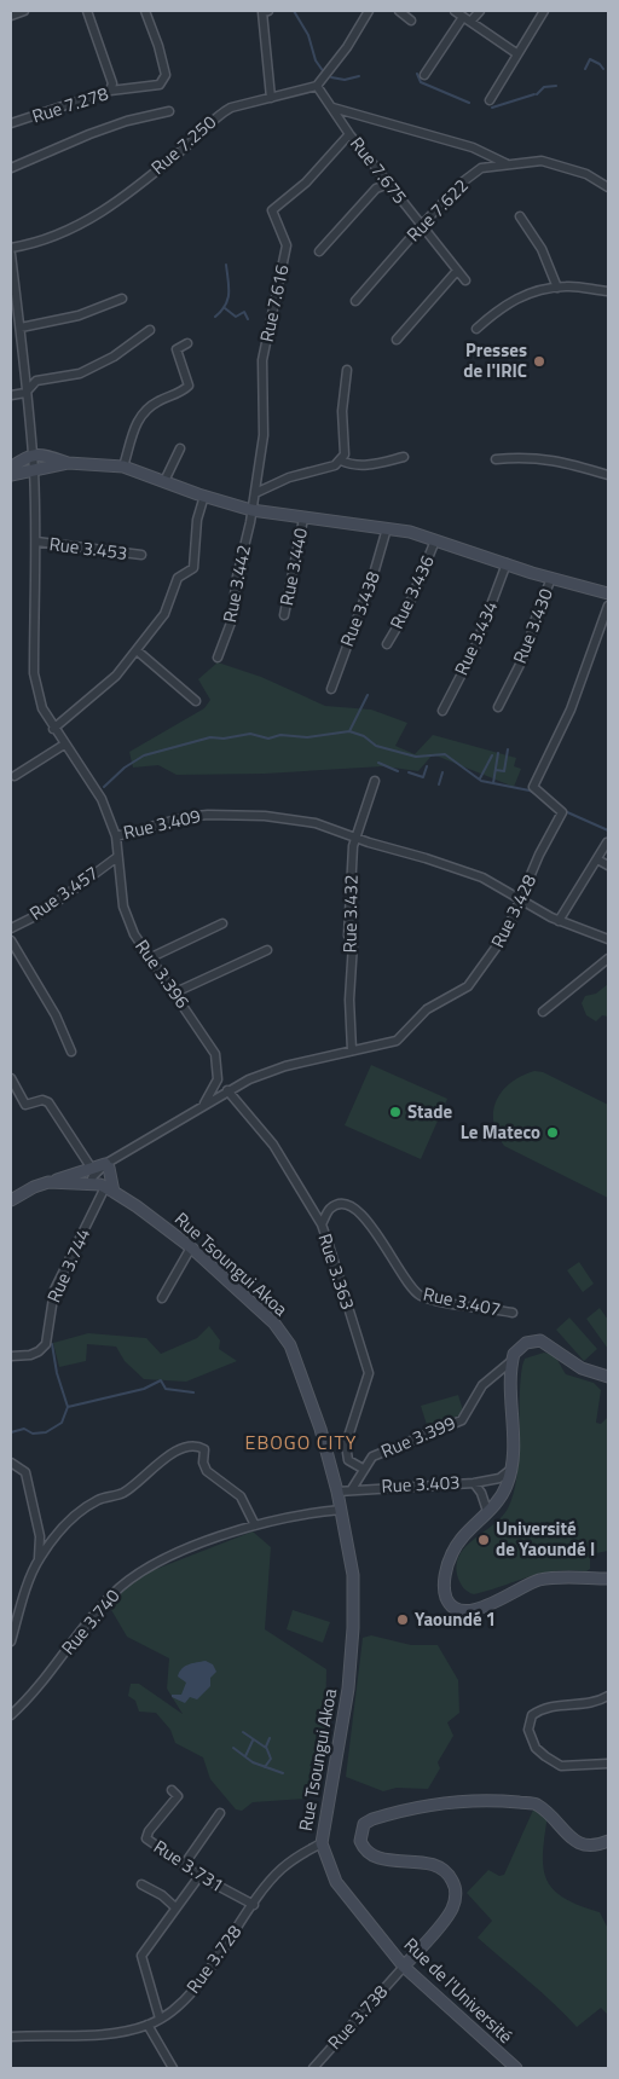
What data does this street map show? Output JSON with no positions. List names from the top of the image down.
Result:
{
  "streets": {
    "main road": ["Rue Tsoungui Akoa", "Rue de l'Université"],
    "street": [
      "Rue 7.278",
      "Rue 7.250",
      "Rue 7.675",
      "Rue 7.622",
      "Rue 7.616",
      "Rue 3.453",
      "Rue 3.440",
      "Rue 3.442",
      "Rue 3.436",
      "Rue 3.438",
      "Rue 3.430",
      "Rue 3.434",
      "Rue 3.409",
      "Rue 3.457",
      "Rue 3.428",
      "Rue 3.432",
      "Rue 3.396",
      "Rue 3.744",
      "Rue 3.363",
      "Rue 3.407",
      "Rue 3.399",
      "Rue 3.403",
      "Rue 3.740",
      "Rue 3.731",
      "Rue 3.728",
      "Rue 3.738"
    ]
  },
  "crossings": [
    ["Rue 7.250", "Rue 7.675"],
    ["Rue 7.675", "Rue 7.622"],
    ["Rue 7.675", "Rue 7.616"],
    ["Rue 7.616", "Rue 3.442"],
    ["Rue 3.453", "Rue 3.409"],
    ["Rue 3.409", "Rue 3.428"],
    ["Rue 3.409", "Rue 3.432"],
    ["Rue 3.409", "Rue 3.396"],
    ["Rue 3.457", "Rue 3.396"],
    ["Rue 3.428", "Rue 3.432"],
    ["Rue 3.428", "Rue 3.396"],
    ["Rue 3.428", "Rue 3.744"],
    ["Rue 3.428", "Rue 3.363"],
    ["Rue Tsoungui Akoa", "Rue 3.744"],
    ["Rue Tsoungui Akoa", "Rue 3.403"],
    ["Rue Tsoungui Akoa", "Rue 3.740"],
    ["Rue Tsoungui Akoa", "Rue 3.728"],
    ["Rue Tsoungui Akoa", "Rue de l'Université"],
    ["Rue 3.363", "Rue 3.407"],
    ["Rue 3.363", "Rue 3.399"],
    ["Rue 3.399", "Rue 3.403"],
    ["Rue 3.731", "Rue 3.728"],
    ["Rue 3.728", "Rue de l'Université"],
    ["Rue de l'Université", "Rue 3.738"]
  ],
  "districts": ["EBOGO CITY"],
  "places": [
    "Presses de l'IRIC",
    "Stade",
    "Le Mateco",
    "Université de Yaoundé I",
    "Yaoundé 1"
  ]
}
